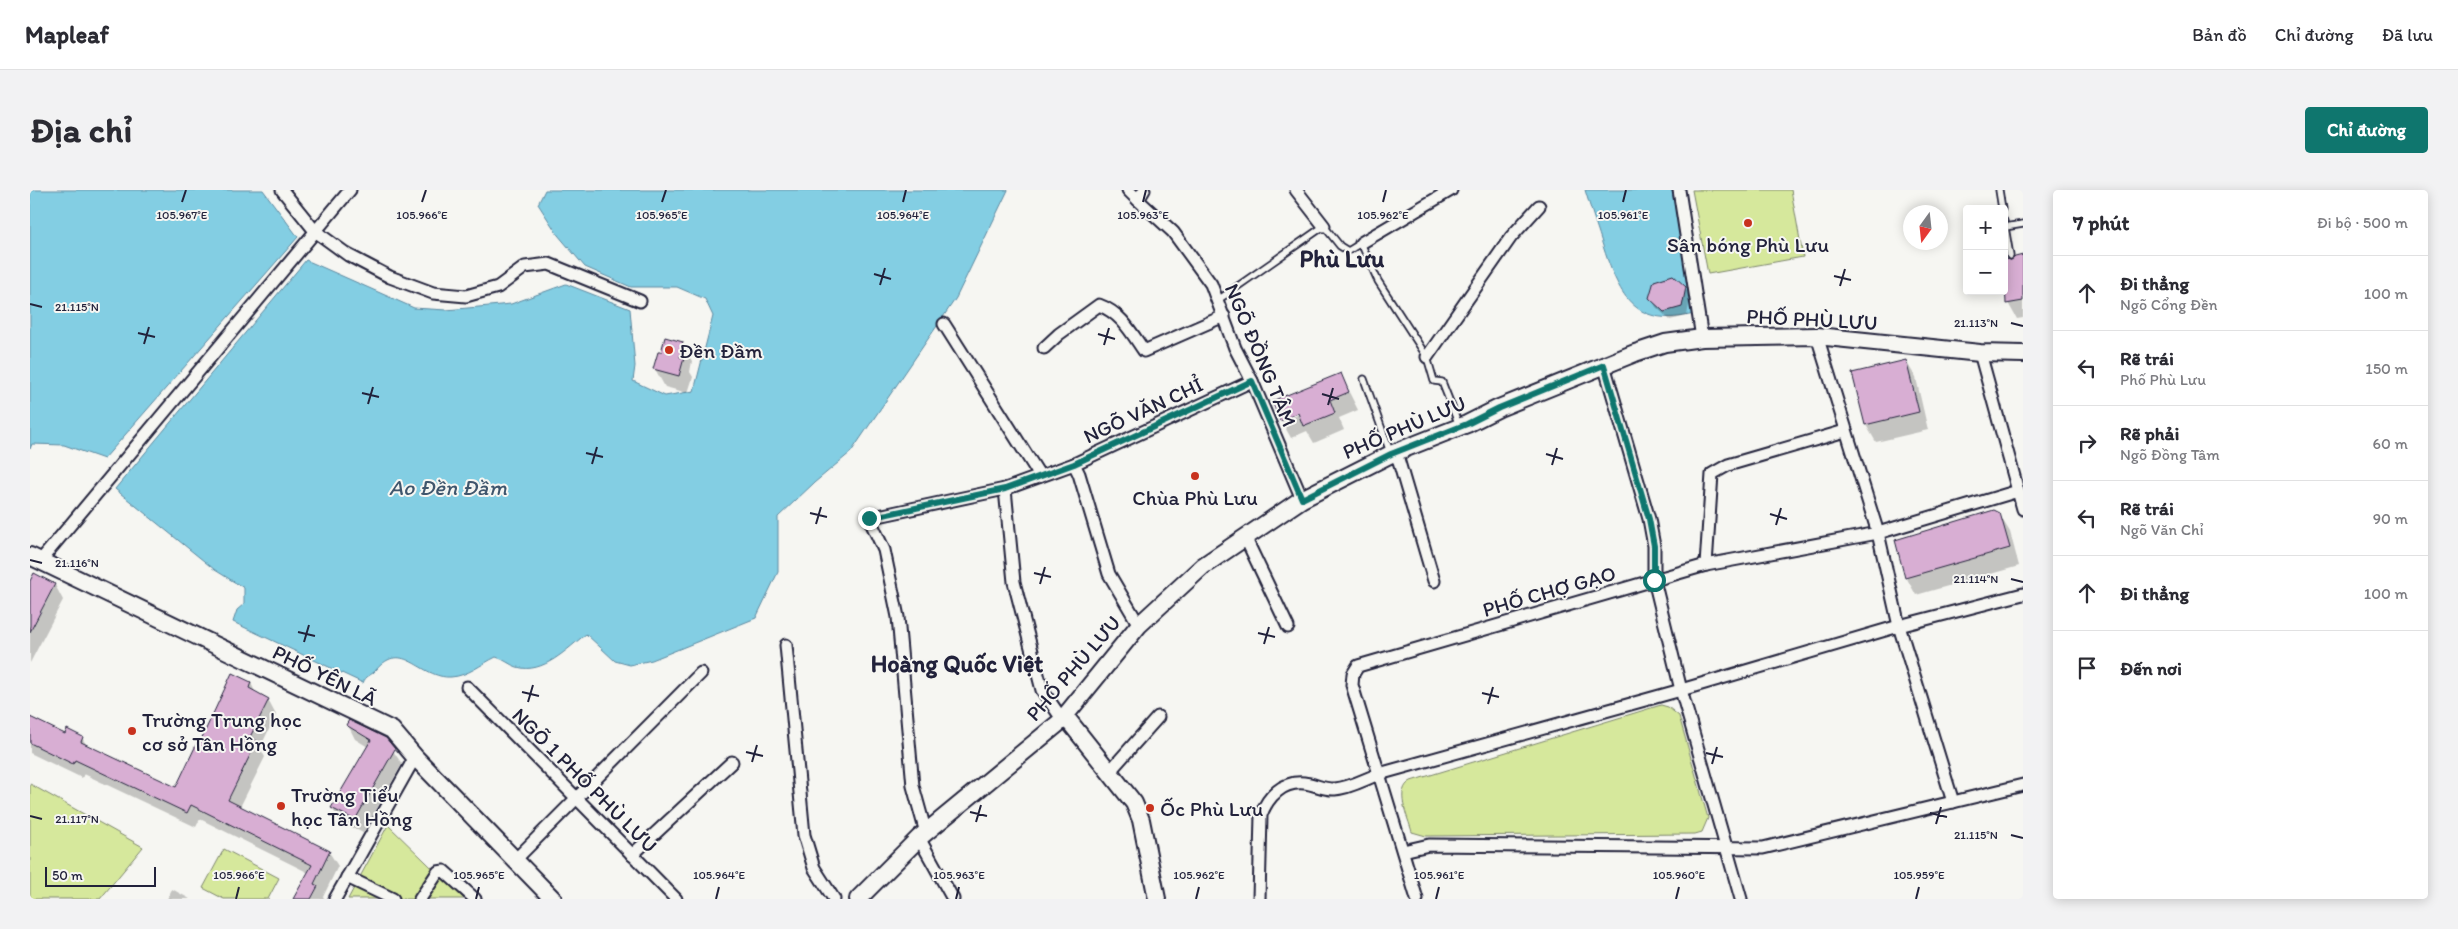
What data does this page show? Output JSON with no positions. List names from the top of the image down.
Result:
{
  "streets": {
    "main road": ["PHỐ PHÙ LƯU", "PHỐ YÊN LÃ"],
    "street": [
      "NGÕ ĐỒNG TÂM",
      "NGÕ VĂN CHỈ",
      "PHỐ CHỢ GẠO",
      "NGÕ 1 PHỐ PHÙ LƯU"
    ]
  },
  "crossings": [
    ["PHỐ PHÙ LƯU", "NGÕ ĐỒNG TÂM"],
    ["PHỐ PHÙ LƯU", "NGÕ VĂN CHỈ"],
    ["NGÕ ĐỒNG TÂM", "NGÕ VĂN CHỈ"]
  ],
  "districts": ["Phù Lưu", "Hoàng Quốc Việt"],
  "water": ["Ao Đền Đầm"],
  "places": [
    "Sân bóng Phù Lưu",
    "Đền Đầm",
    "Chùa Phù Lưu",
    "Trường Trung học cơ sở Tân Hồng",
    "Trường Tiểu học Tân Hồng",
    "Ốc Phù Lưu"
  ],
  "scale_bar": "50 m",
  "north": "bottom",
  "page": {
    "header": "Mapleaf",
    "nav": ["Bản đồ", "Chỉ đường", "Đã lưu"],
    "buttons": "Chỉ đường",
    "title": "Địa chỉ",
    "heading": ["7 phút", "Đi bộ · 500 m"],
    "map_buttons": ["+", "−"],
    "list": [
      ["Đi thẳng", "Ngõ Cổng Đền", "100 m"],
      ["Rẽ trái", "Phố Phù Lưu", "150 m"],
      ["Rẽ phải", "Ngõ Đồng Tâm", "60 m"],
      ["Rẽ trái", "Ngõ Văn Chỉ", "90 m"],
      ["Đi thẳng", "100 m"],
      "Đến nơi"
    ],
    "scale": "50 m"
  },
  "coordinates": [
    "105.967°E",
    "105.966°E",
    "105.965°E",
    "105.964°E",
    "105.963°E",
    "105.962°E",
    "105.961°E",
    "21.115°N",
    "21.113°N",
    "21.116°N",
    "21.114°N",
    "21.117°N",
    "105.960°E",
    "105.959°E"
  ]
}
